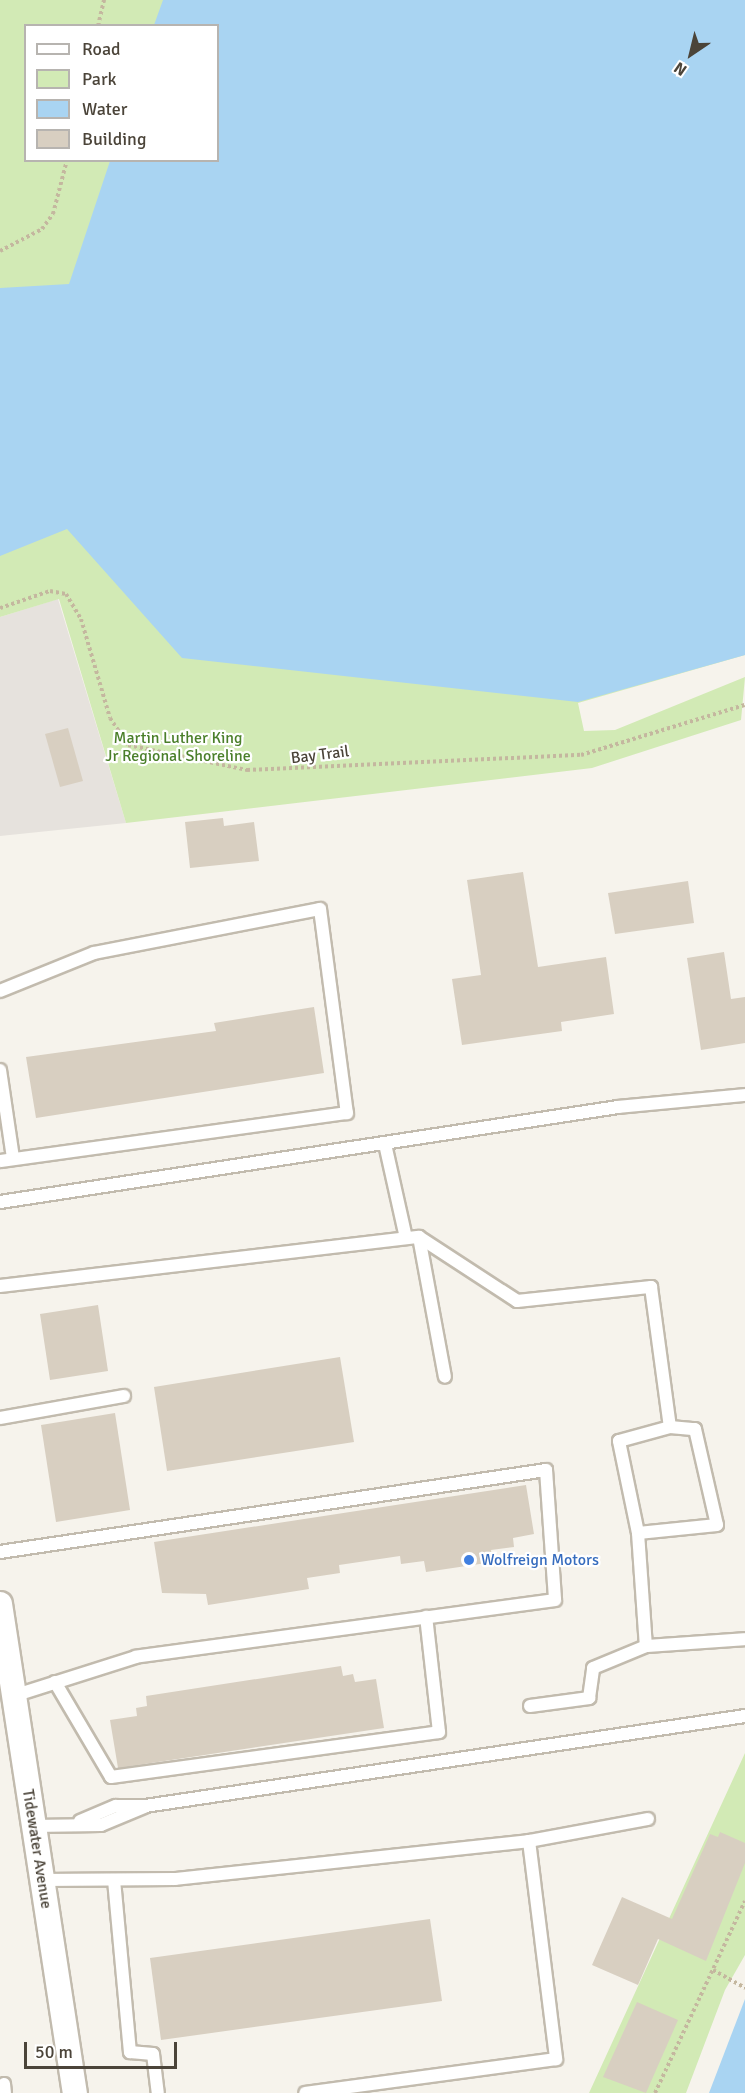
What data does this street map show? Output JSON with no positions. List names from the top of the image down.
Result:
{
  "streets": {
    "street": ["Tidewater Avenue"],
    "path": ["Bay Trail"]
  },
  "parks": ["Martin Luther King Jr Regional Shoreline"],
  "places": ["Wolfreign Motors"],
  "legend": [
    "Road",
    "Park",
    "Water",
    "Building"
  ],
  "scale_bar": "50 m",
  "north": "bottom left"
}
